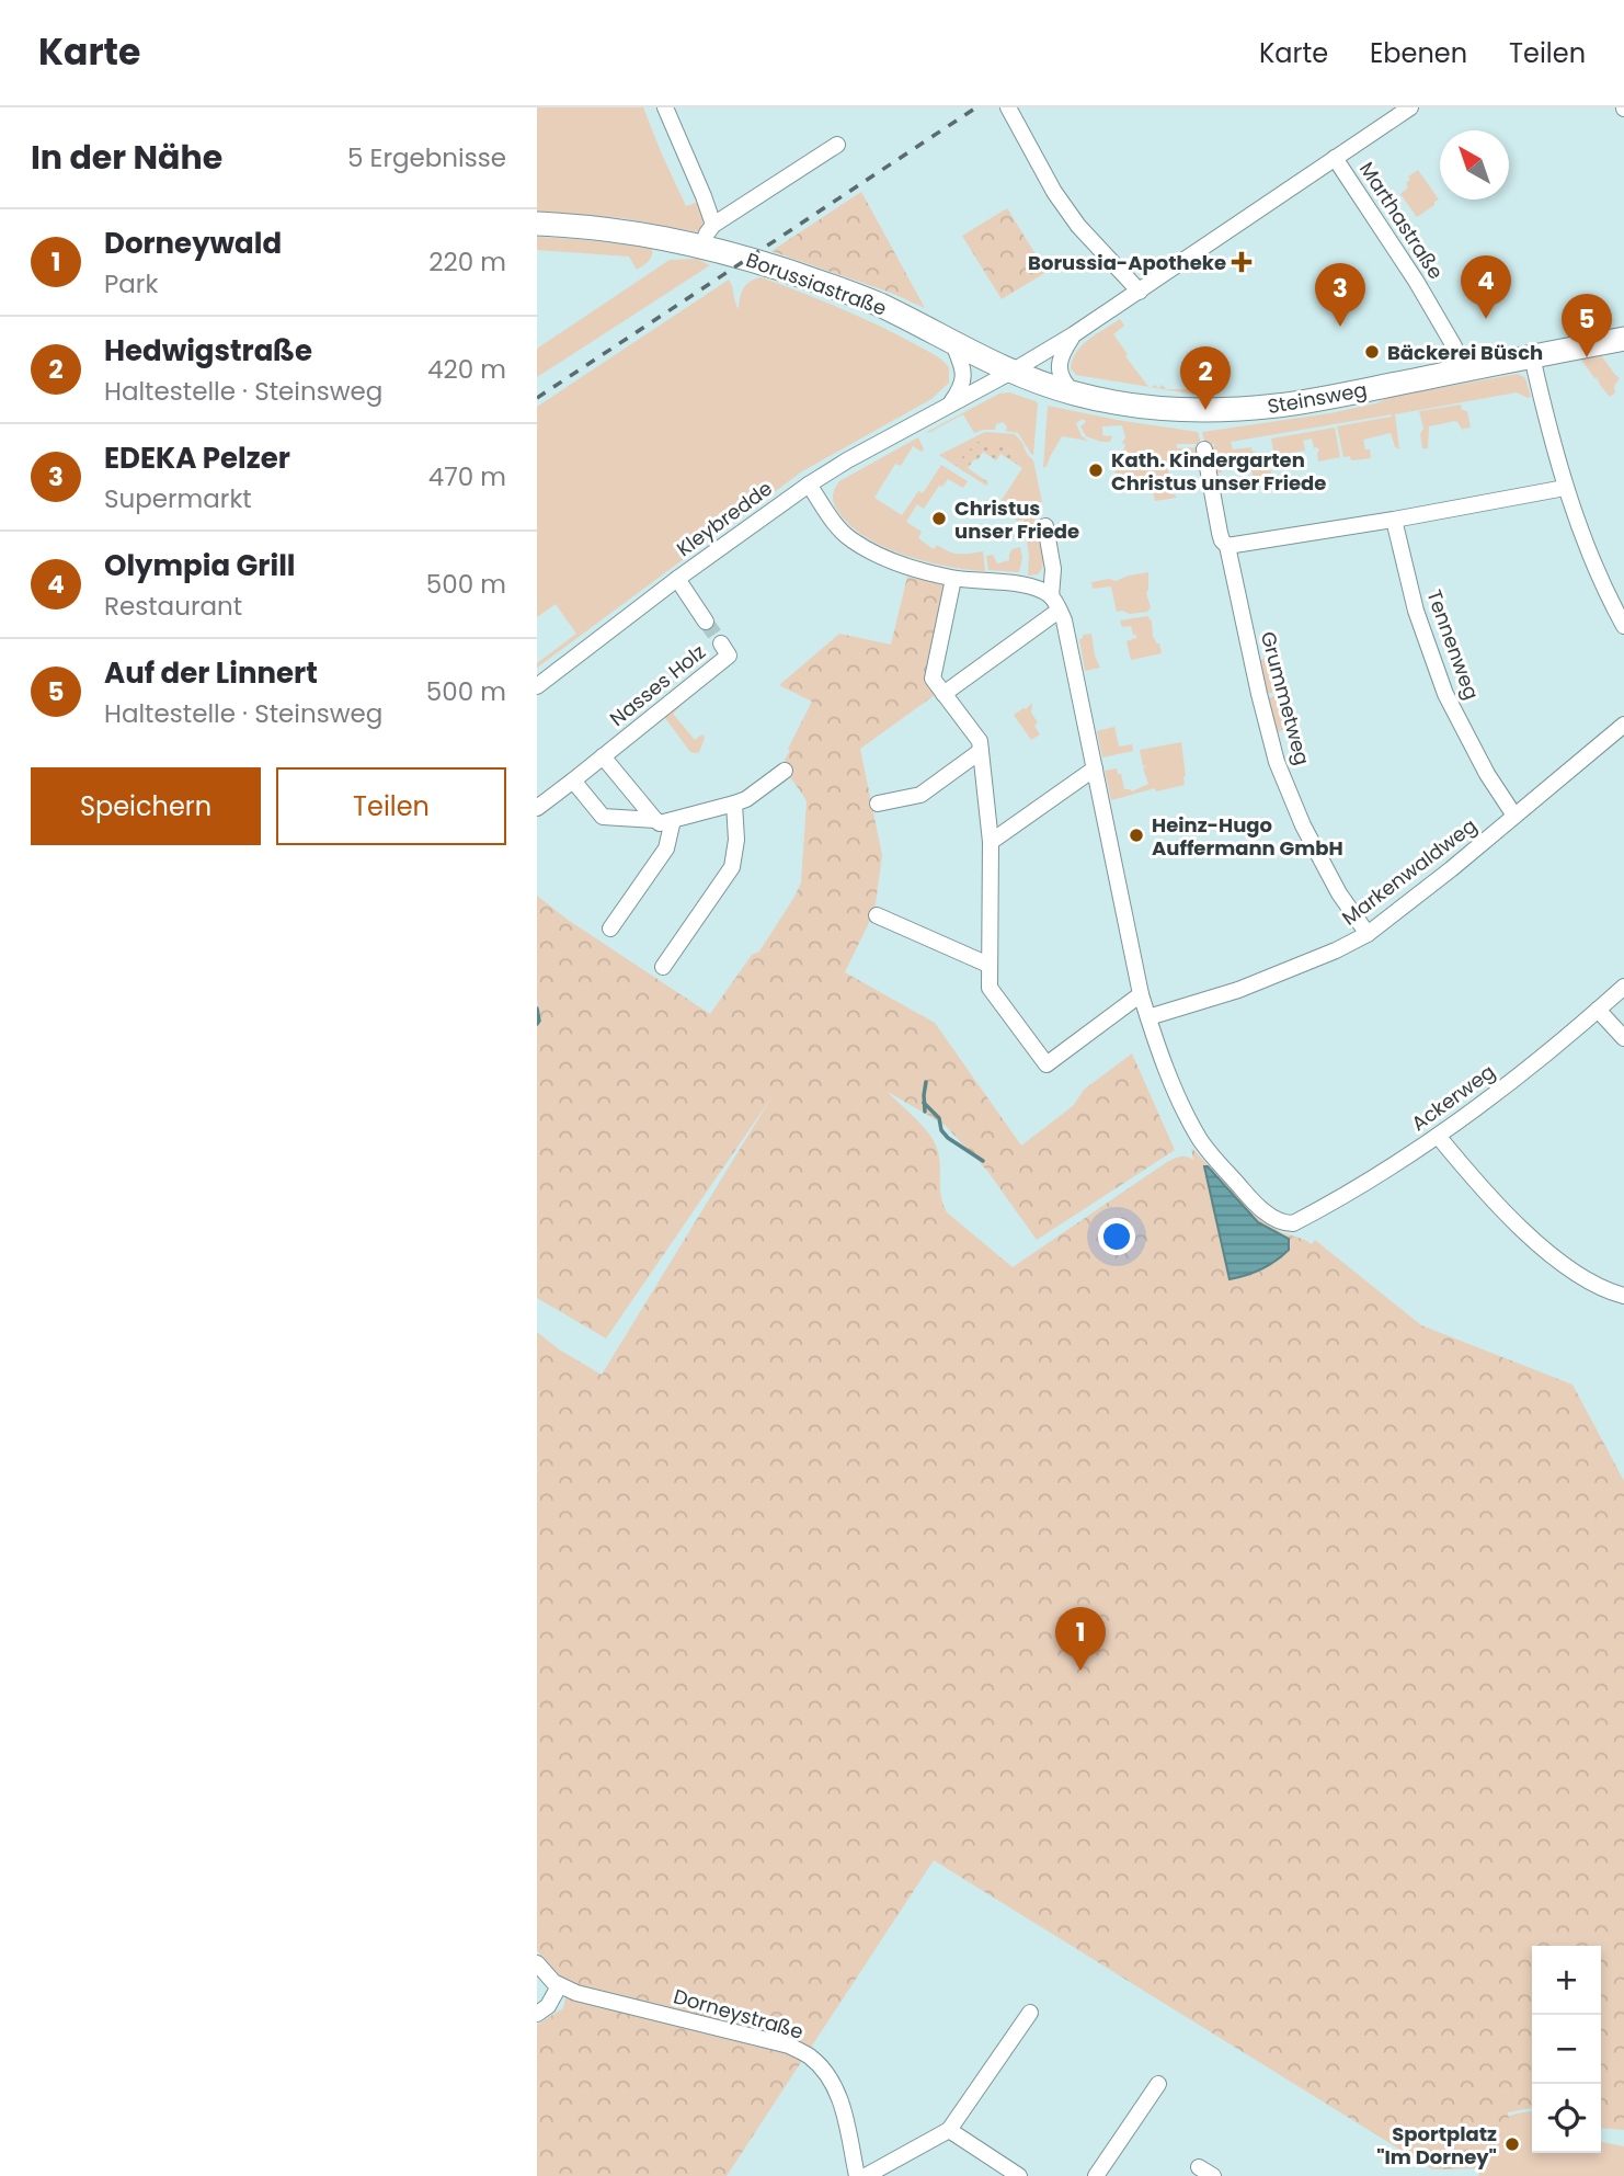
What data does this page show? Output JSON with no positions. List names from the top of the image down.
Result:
{
  "streets": {
    "main road": ["Borussiastraße", "Steinsweg"],
    "street": [
      "Marthastraße",
      "Kleybredde",
      "Tennenweg",
      "Nasses Holz",
      "Grummetweg",
      "Markenwaldweg",
      "Ackerweg",
      "Dorneystraße"
    ]
  },
  "crossings": [
    ["Borussiastraße", "Steinsweg"],
    ["Borussiastraße", "Kleybredde"],
    ["Steinsweg", "Kleybredde"],
    ["Kleybredde", "Nasses Holz"],
    ["Tennenweg", "Markenwaldweg"],
    ["Grummetweg", "Markenwaldweg"],
    ["Markenwaldweg", "Ackerweg"]
  ],
  "places": {
    "health": ["Borussia-Apotheke"],
    "other": [
      "Bäckerei Büsch",
      "Kath. Kindergarten Christus unser Friede",
      "Christus unser Friede",
      "Heinz-Hugo Auffermann GmbH",
      "Sportplatz \"Im Dorney\""
    ]
  },
  "north": "top left",
  "page": {
    "header": "Karte",
    "nav": ["Karte", "Ebenen", "Teilen"],
    "heading": ["In der Nähe", "5 Ergebnisse"],
    "list": [
      {
        "mark": "1",
        "name": "Dorneywald",
        "note": "Park",
        "value": "220 m"
      },
      {
        "mark": "2",
        "name": "Hedwigstraße",
        "note": "Haltestelle · Steinsweg",
        "value": "420 m"
      },
      {
        "mark": "3",
        "name": "EDEKA Pelzer",
        "note": "Supermarkt",
        "value": "470 m"
      },
      {
        "mark": "4",
        "name": "Olympia Grill",
        "note": "Restaurant",
        "value": "500 m"
      },
      {
        "mark": "5",
        "name": "Auf der Linnert",
        "note": "Haltestelle · Steinsweg",
        "value": "500 m"
      }
    ],
    "pins": [
      "4",
      "3",
      "5",
      "2",
      "1"
    ],
    "buttons": ["Speichern", "Teilen"],
    "map_buttons": ["+", "−"]
  }
}
